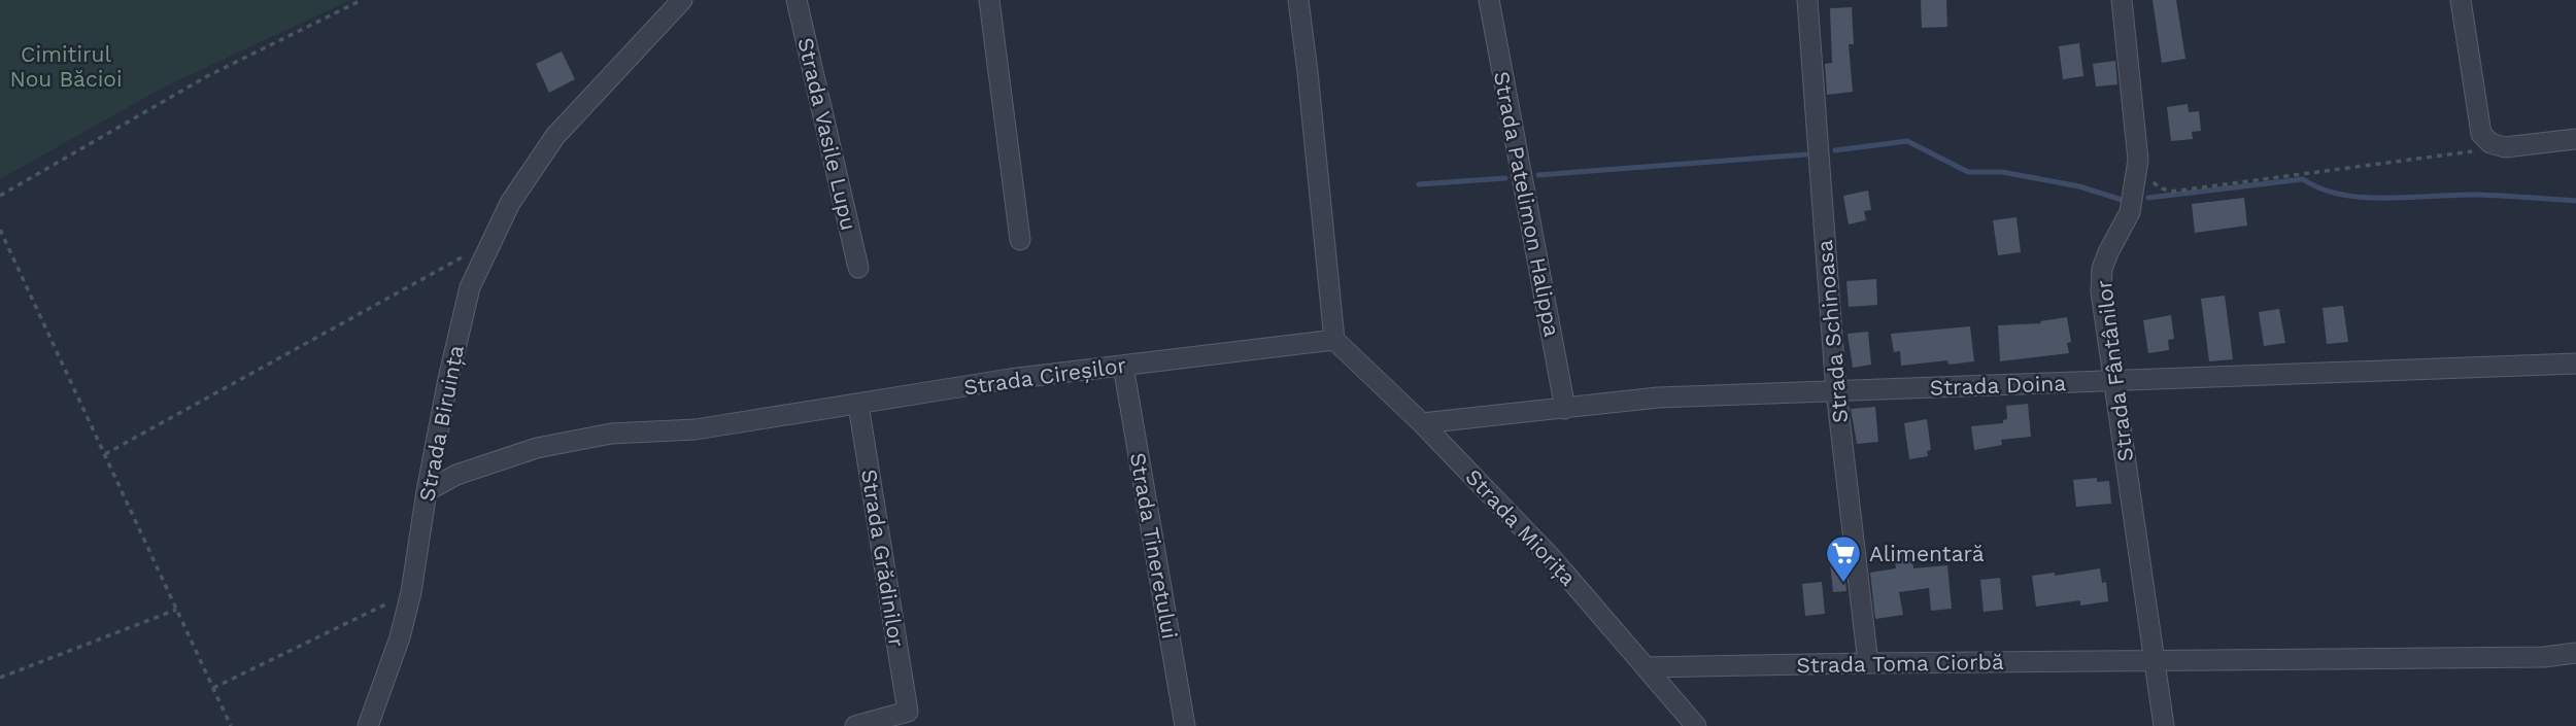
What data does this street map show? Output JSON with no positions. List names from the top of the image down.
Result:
{
  "streets": {
    "street": [
      "Strada Vasile Lupu",
      "Strada Patelimon Halippa",
      "Strada Schinoasa",
      "Strada Fântânilor",
      "Strada Cireșilor",
      "Strada Doina",
      "Strada Biruința",
      "Strada Miorița",
      "Strada Tineretului",
      "Strada Grădinilor",
      "Strada Toma Ciorbă"
    ]
  },
  "crossings": [
    ["Strada Patelimon Halippa", "Strada Doina"],
    ["Strada Schinoasa", "Strada Doina"],
    ["Strada Schinoasa", "Strada Toma Ciorbă"],
    ["Strada Fântânilor", "Strada Doina"],
    ["Strada Fântânilor", "Strada Toma Ciorbă"],
    ["Strada Cireșilor", "Strada Biruința"],
    ["Strada Cireșilor", "Strada Miorița"],
    ["Strada Cireșilor", "Strada Tineretului"],
    ["Strada Cireșilor", "Strada Grădinilor"],
    ["Strada Doina", "Strada Miorița"],
    ["Strada Miorița", "Strada Toma Ciorbă"]
  ],
  "parks": ["Cimitirul Nou Băcioi"],
  "places": {
    "supermarket": ["Alimentară"]
  }
}
